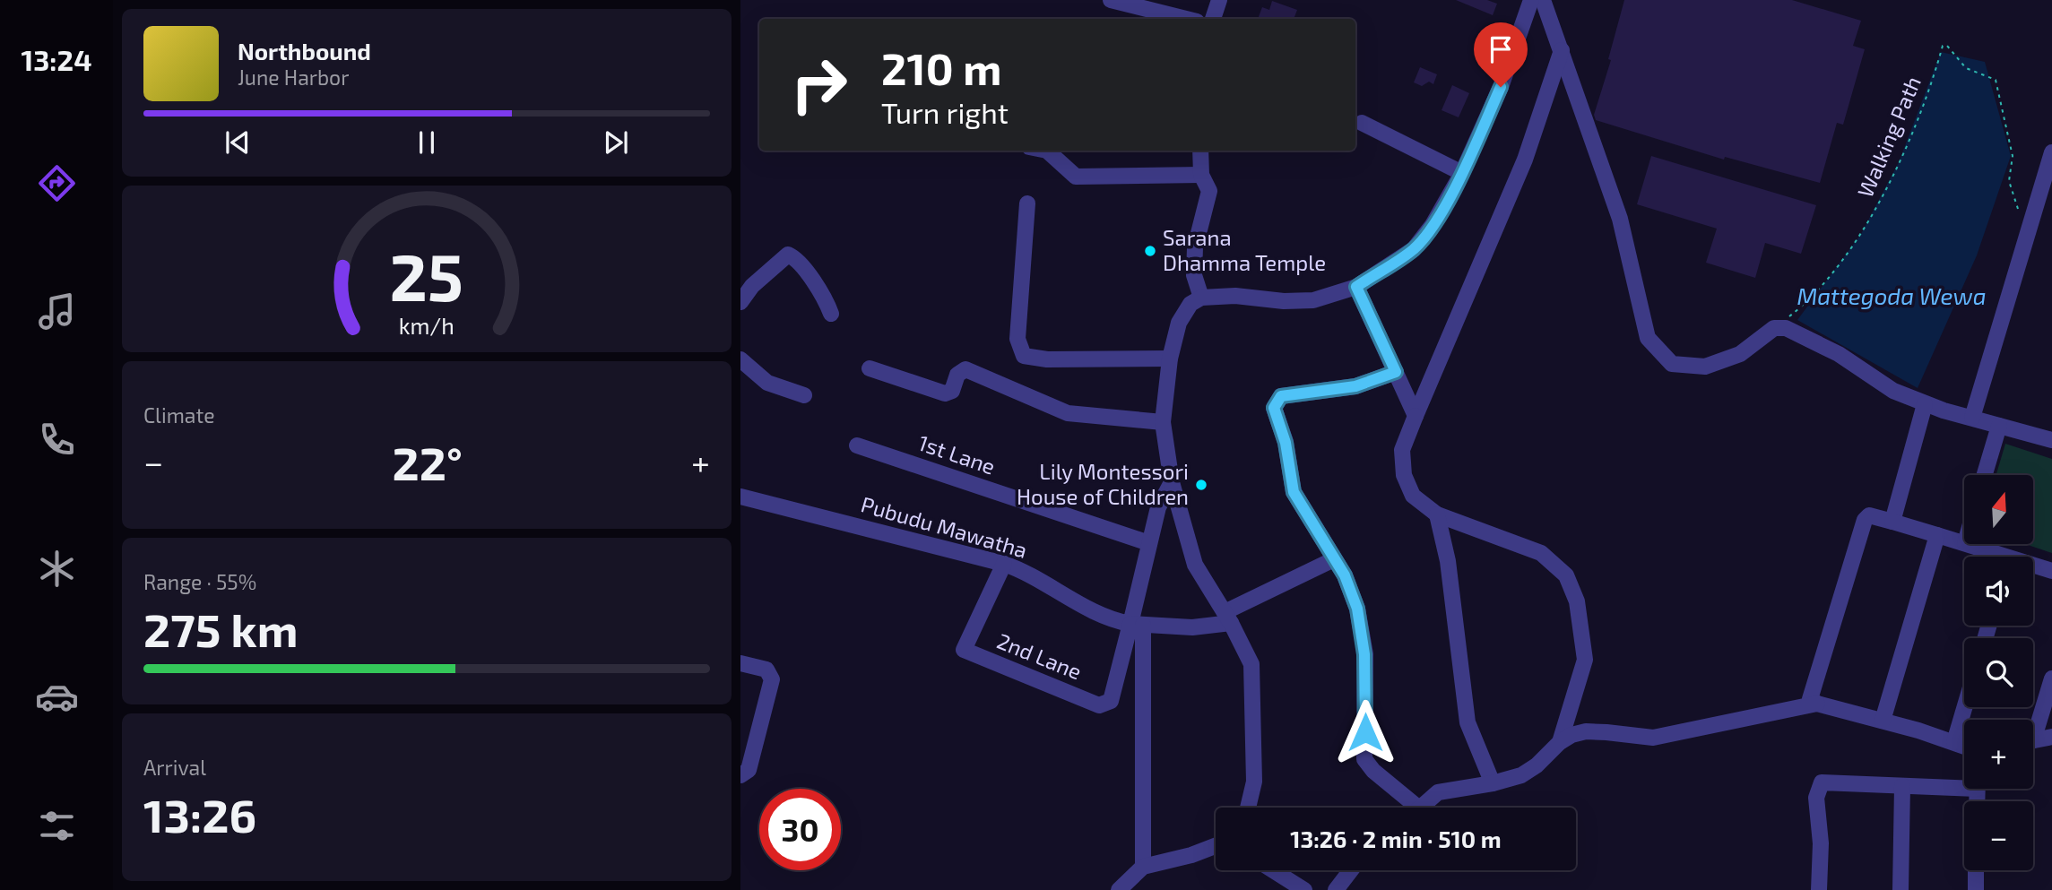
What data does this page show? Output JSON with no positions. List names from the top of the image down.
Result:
{
  "streets": {
    "street": ["1st Lane", "Pubudu Mawatha", "2nd Lane"],
    "path": ["Walking Path"]
  },
  "crossings": [
    ["Pubudu Mawatha", "2nd Lane"]
  ],
  "water": ["Mattegoda Wewa"],
  "places": ["Sarana Dhamma Temple", "Lily Montessori House of Children"],
  "north": "top",
  "page": {
    "tabs": "13:24",
    "turn": ["210 m", "Turn right"],
    "song": ["Northbound", "June Harbor"],
    "tile": [
      "Climate",
      ["Range · 55%", "275 km"],
      ["Arrival", "13:26"]
    ],
    "heat": ["−", "22°", "+"],
    "map_buttons": ["+", "−"],
    "limit": "30",
    "trip": "13:26 · 2 min · 510 m",
    "gauge": ["25", "km/h"]
  }
}
